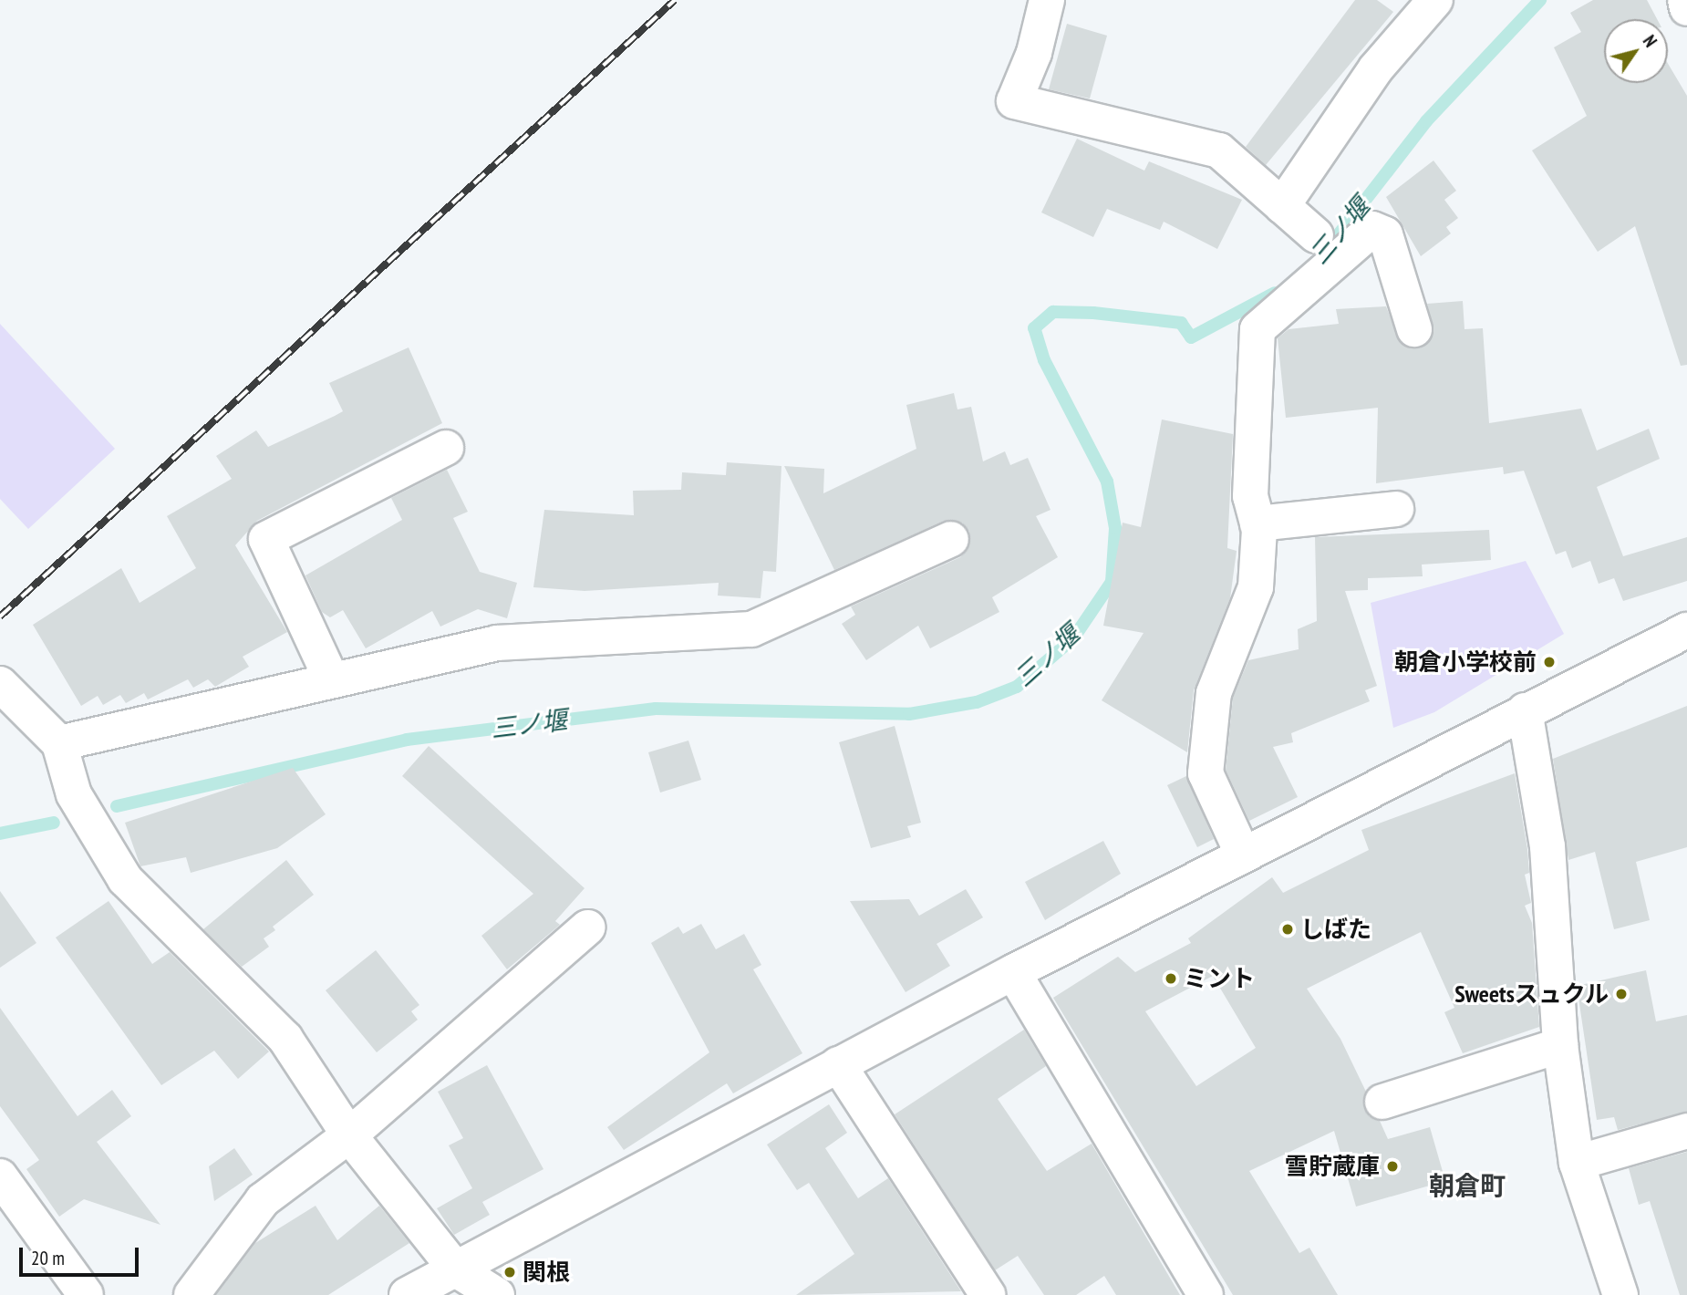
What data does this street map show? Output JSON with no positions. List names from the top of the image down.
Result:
{
  "districts": ["朝倉町"],
  "water": ["三ノ堰"],
  "places": [
    "朝倉小学校前",
    "しばた",
    "ミント",
    "Sweetsスュクル",
    "雪貯蔵庫",
    "関根"
  ],
  "scale_bar": "20 m",
  "north": "top right"
}
